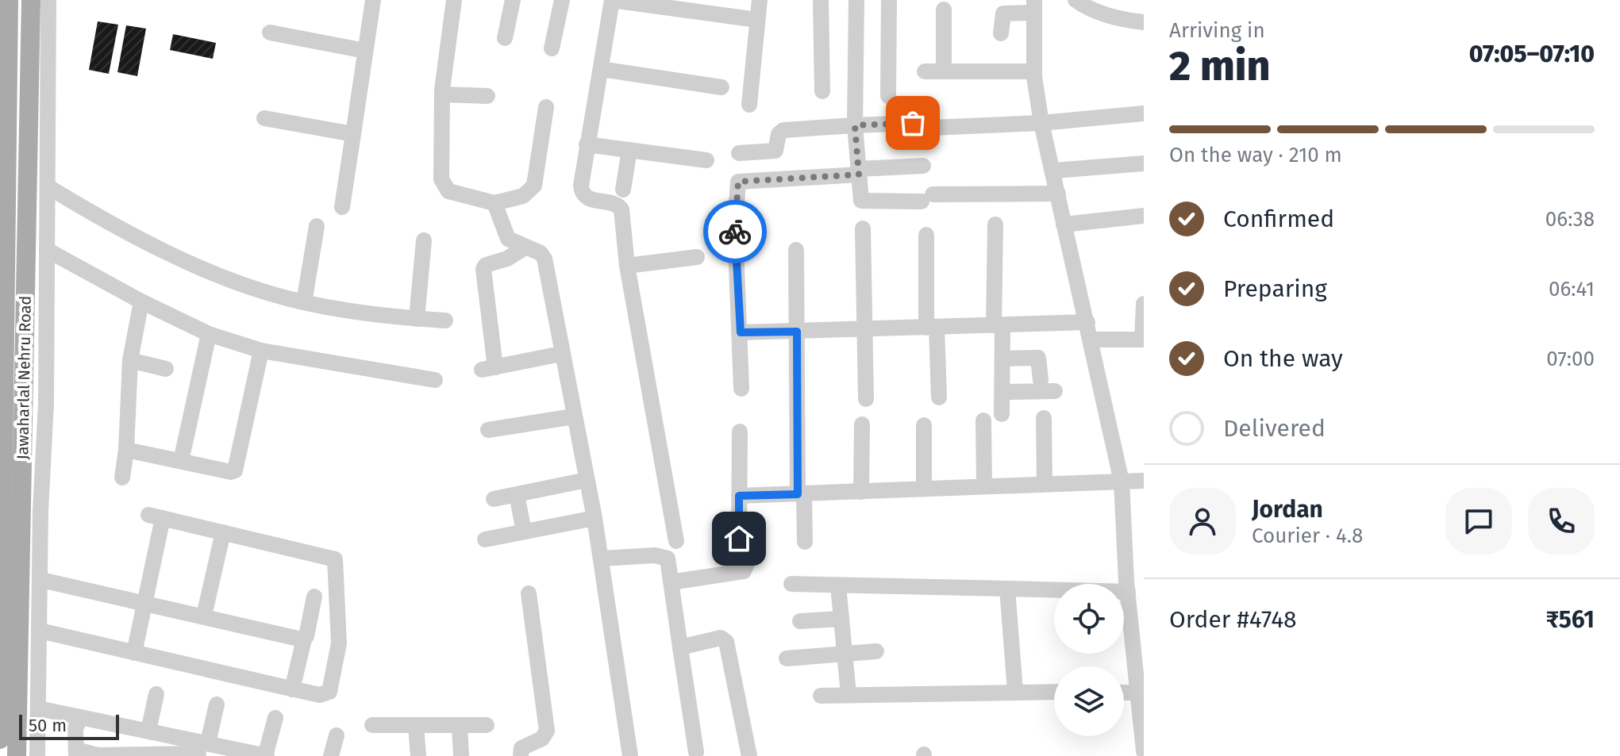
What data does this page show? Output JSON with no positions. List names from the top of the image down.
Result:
{
  "streets": {
    "main road": ["Jawaharlal Nehru Road"]
  },
  "scale_bar": "50 m",
  "page": {
    "heading": ["2 min", "Arriving in", "07:05–07:10"],
    "panel": [
      "Jordan",
      "Courier · 4.8",
      "Order #4748",
      "₹561"
    ],
    "bar": "On the way · 210 m",
    "list": [
      ["Confirmed", "06:38"],
      ["Preparing", "06:41"],
      ["On the way", "07:00"],
      "Delivered"
    ],
    "scale": "50 m"
  }
}
